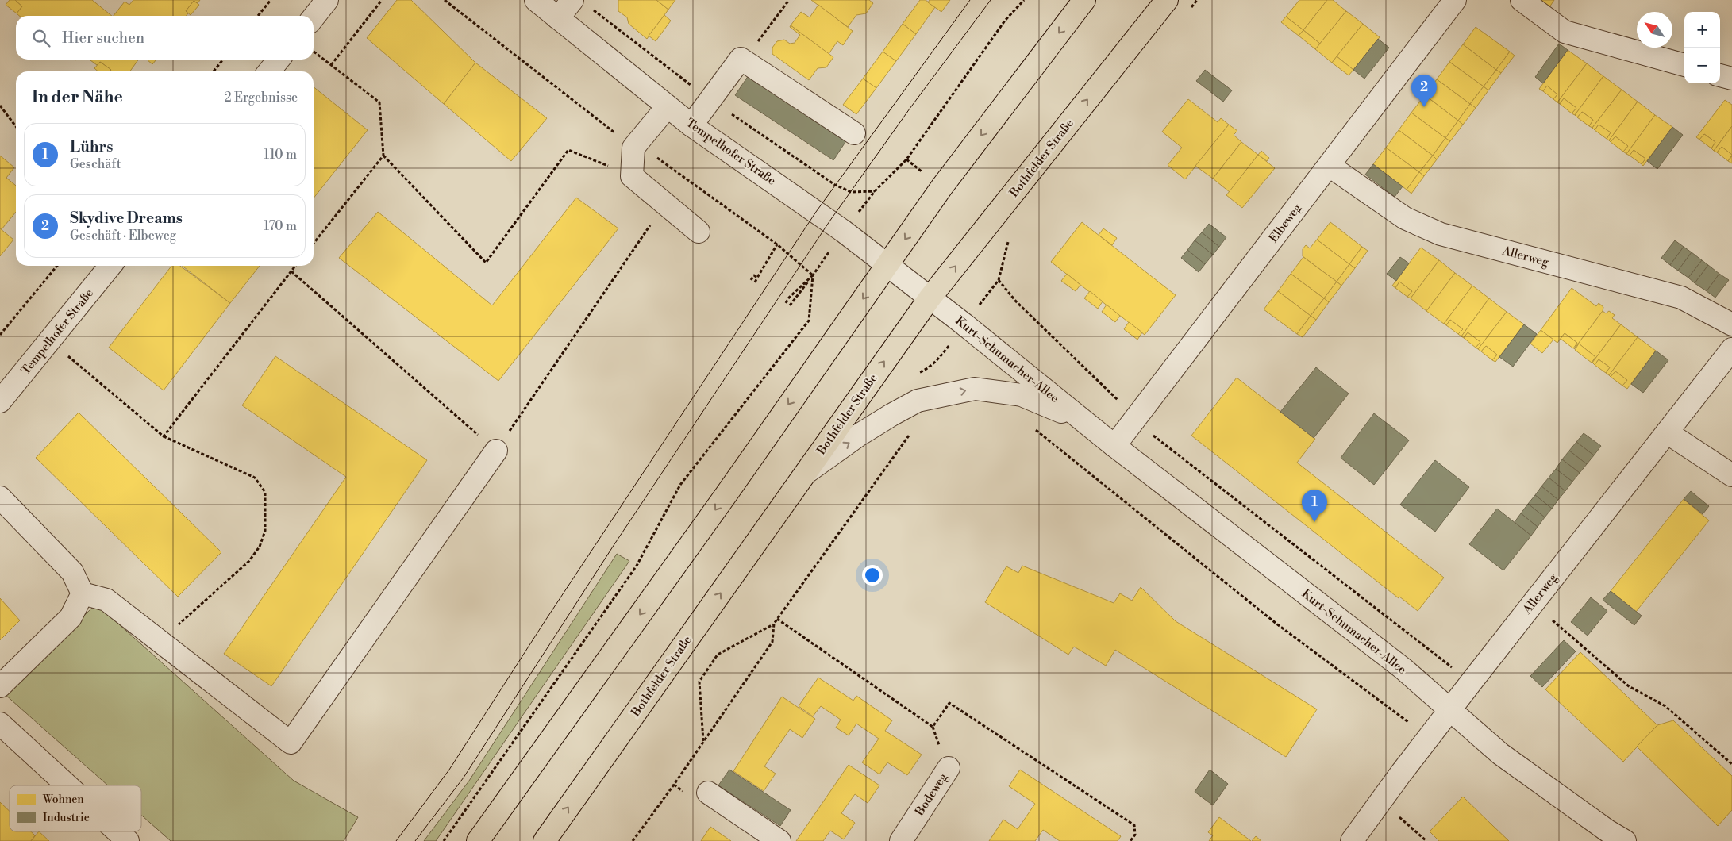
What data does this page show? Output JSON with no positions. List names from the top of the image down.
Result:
{
  "streets": {
    "main road": ["Bothfelder Straße"],
    "street": [
      "Tempelhofer Straße",
      "Elbeweg",
      "Allerweg",
      "Kurt-Schumacher-Allee",
      "Bodeweg"
    ]
  },
  "crossings": [
    ["Tempelhofer Straße", "Bothfelder Straße"],
    ["Tempelhofer Straße", "Kurt-Schumacher-Allee"],
    ["Bothfelder Straße", "Kurt-Schumacher-Allee"],
    ["Elbeweg", "Allerweg"],
    ["Elbeweg", "Kurt-Schumacher-Allee"],
    ["Allerweg", "Kurt-Schumacher-Allee"]
  ],
  "legend": ["Wohnen", "Industrie"],
  "north": "top left",
  "page": {
    "map_buttons": ["+", "−"],
    "search": "Hier suchen",
    "heading": ["In der Nähe", "2 Ergebnisse"],
    "pins": ["2", "1"],
    "list": [
      {
        "mark": "1",
        "name": "Lührs",
        "note": "Geschäft",
        "value": "110 m"
      },
      {
        "mark": "2",
        "name": "Skydive Dreams",
        "note": "Geschäft · Elbeweg",
        "value": "170 m"
      }
    ]
  }
}
